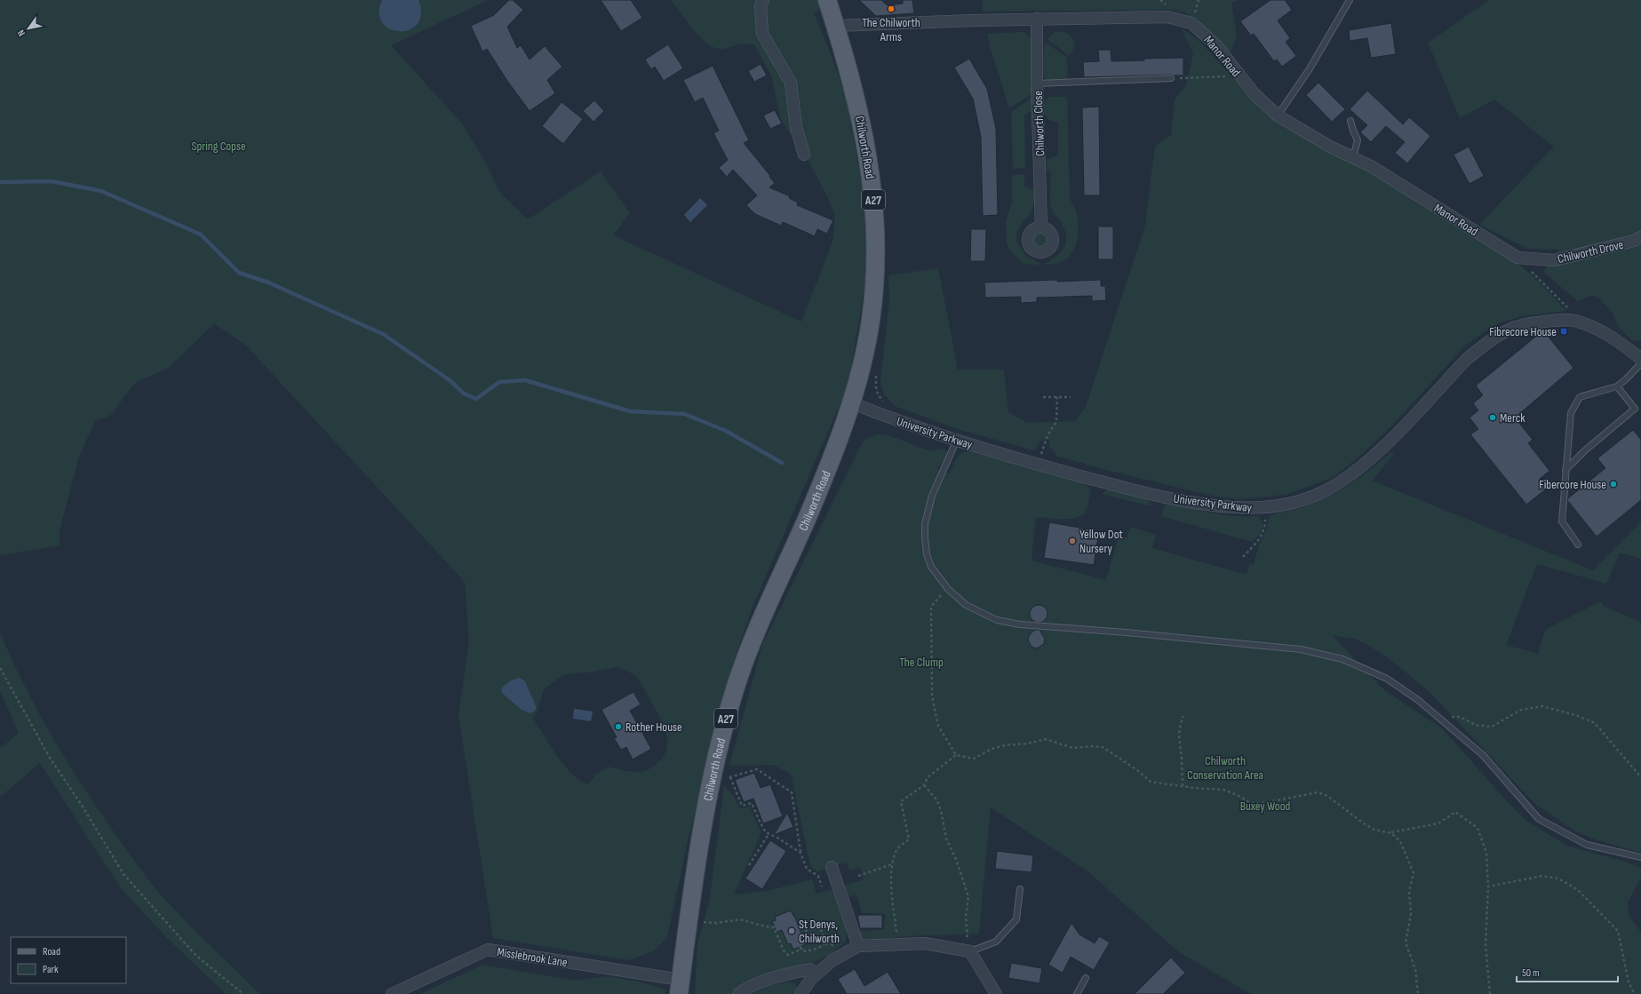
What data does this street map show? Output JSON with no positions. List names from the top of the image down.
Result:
{
  "streets": {
    "main road": ["Chilworth Road", "A27"],
    "street": [
      "Manor Road",
      "Chilworth Close",
      "Chilworth Drove",
      "University Parkway",
      "Misslebrook Lane"
    ]
  },
  "crossings": [
    ["Manor Road", "Chilworth Close"],
    ["Manor Road", "Chilworth Road"],
    ["Manor Road", "Chilworth Drove"],
    ["Chilworth Road", "University Parkway"],
    ["Chilworth Road", "Misslebrook Lane"]
  ],
  "parks": [
    "Spring Copse",
    "The Clump",
    "Chilworth Conservation Area",
    "Buxey Wood"
  ],
  "places": {
    "other": [
      "The Chilworth Arms",
      "Merck",
      "Fibercore House",
      "Yellow Dot Nursery",
      "Rother House",
      "St Denys, Chilworth"
    ],
    "transit": ["Fibrecore House"]
  },
  "legend": ["Road", "Park"],
  "scale_bar": "50 m",
  "north": "bottom left"
}
